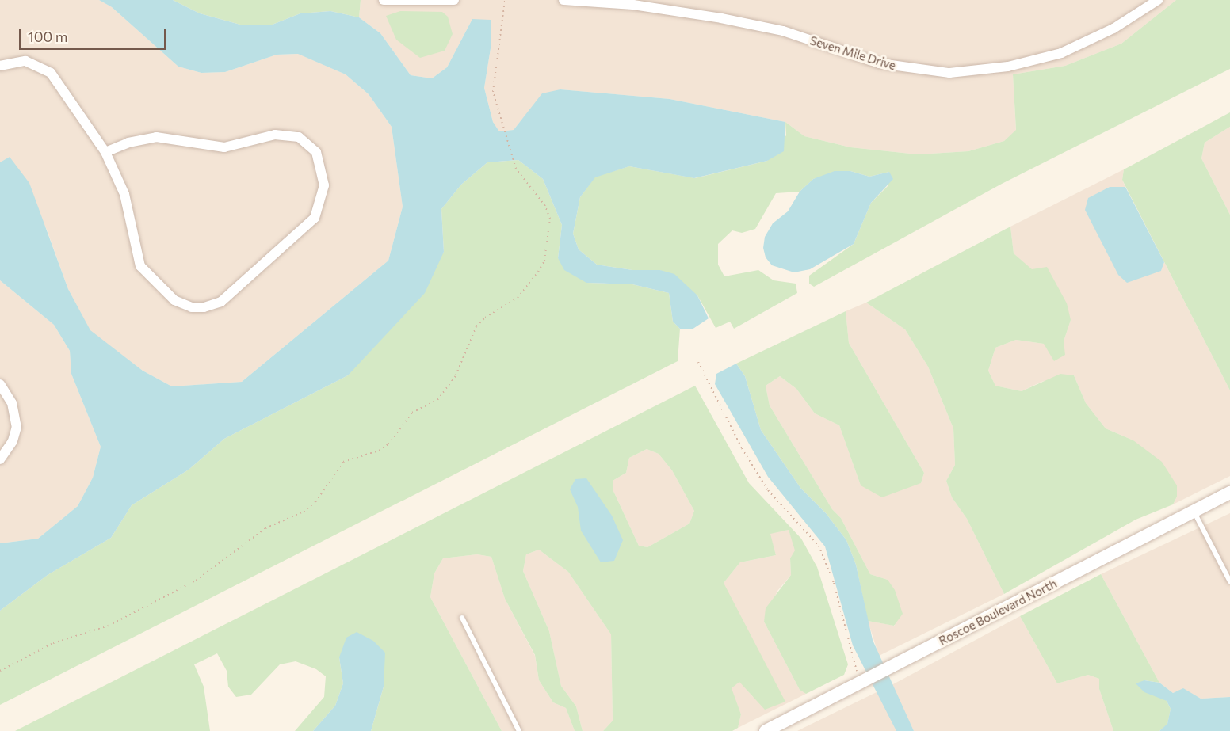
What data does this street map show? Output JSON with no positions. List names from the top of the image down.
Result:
{
  "streets": {
    "street": ["Seven Mile Drive", "Roscoe Boulevard North"]
  },
  "scale_bar": "100 m"
}
